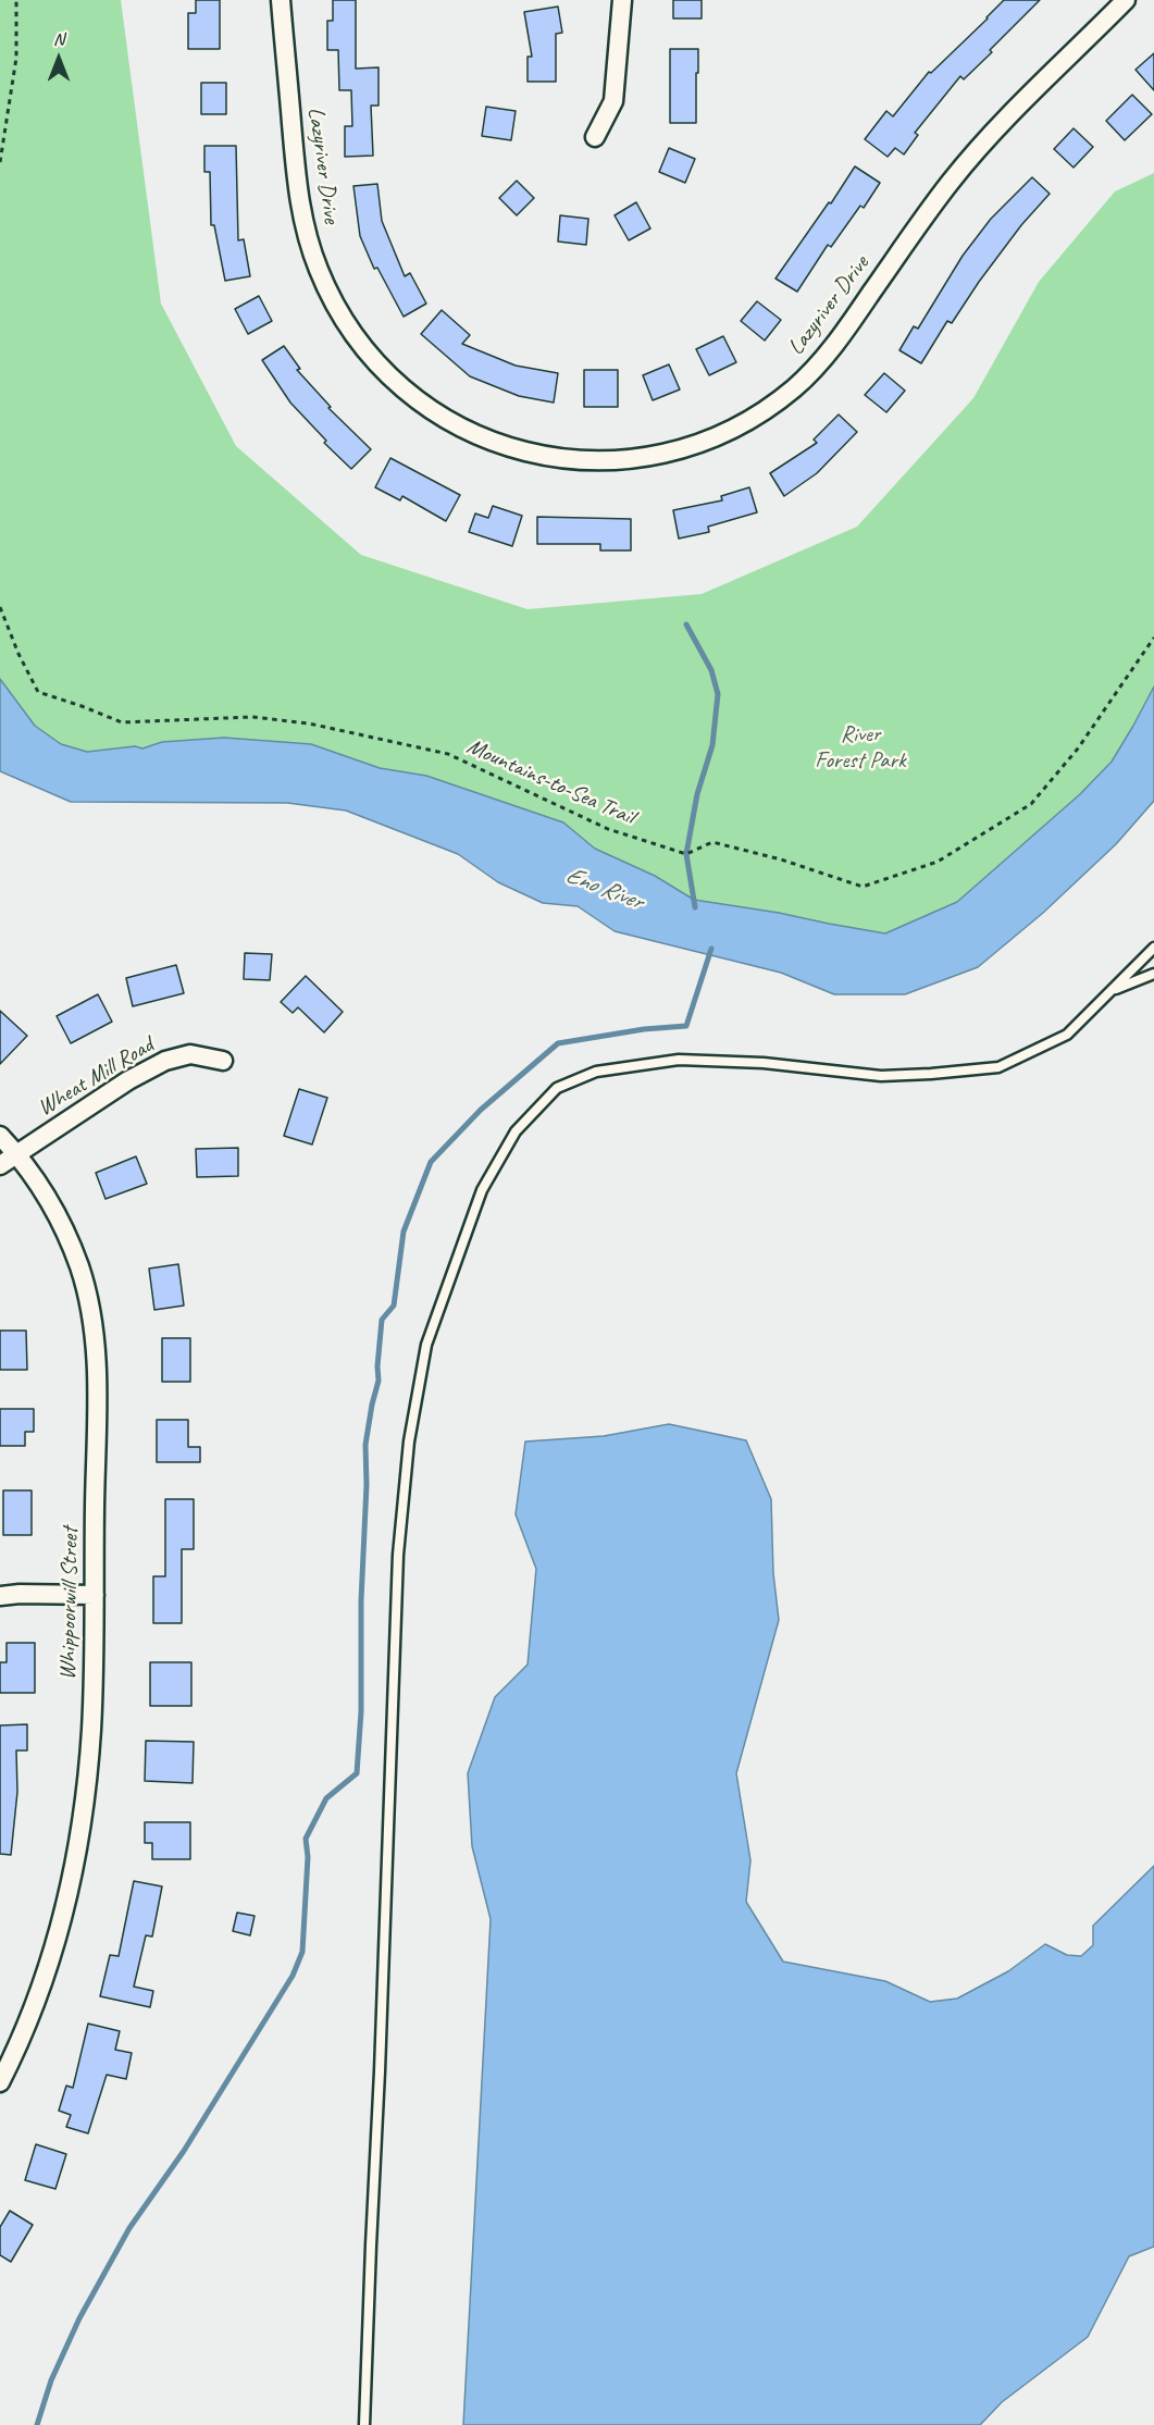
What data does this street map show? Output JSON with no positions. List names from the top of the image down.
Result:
{
  "streets": {
    "street": ["Lazyriver Drive", "Wheat Mill Road", "Whippoorwill Street"],
    "path": ["Mountains-to-Sea Trail"]
  },
  "crossings": [
    ["Wheat Mill Road", "Whippoorwill Street"]
  ],
  "water": ["Eno River"],
  "parks": ["River Forest Park"],
  "north": "top"
}
